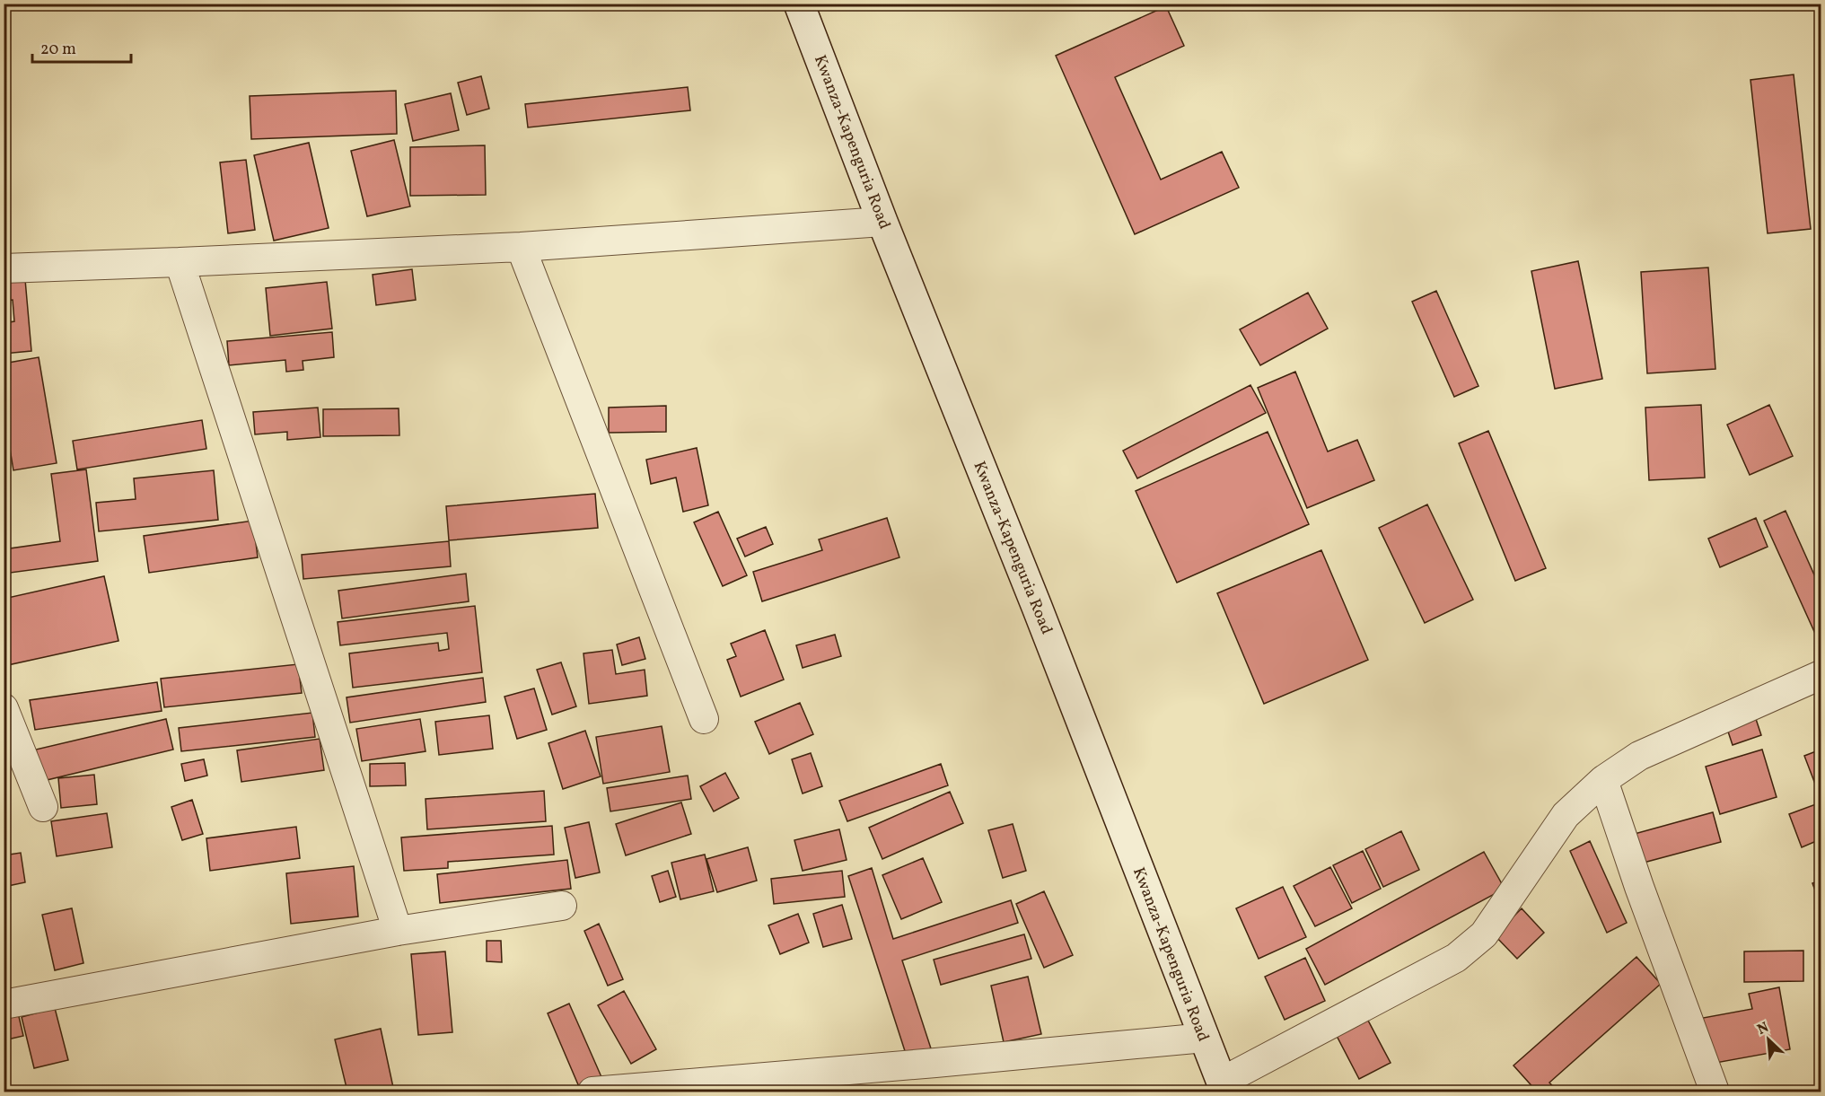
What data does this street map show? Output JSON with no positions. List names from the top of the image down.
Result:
{
  "streets": {
    "street": ["Kwanza-Kapenguria Road"]
  },
  "scale_bar": "20 m",
  "north": "top left"
}
